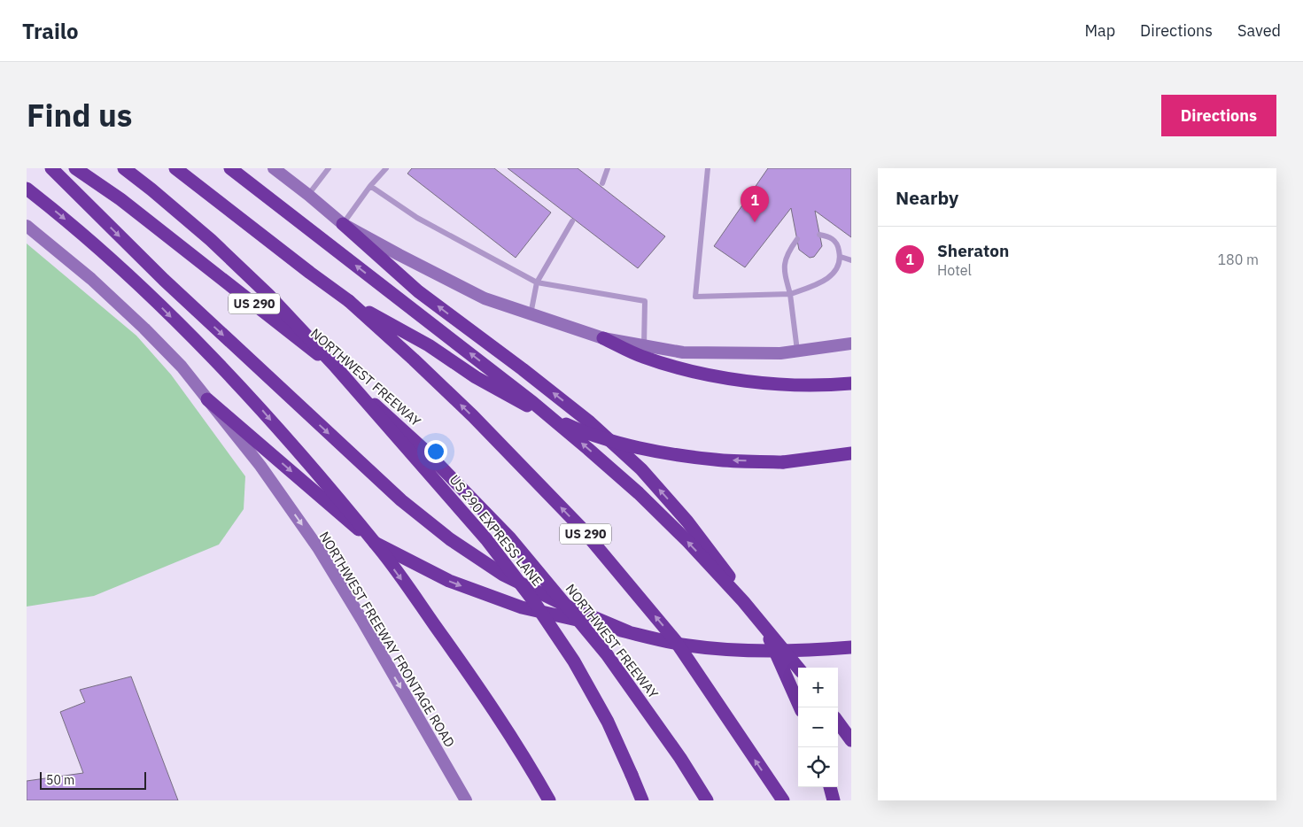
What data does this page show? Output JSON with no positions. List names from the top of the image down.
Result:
{
  "streets": {
    "highway": ["US 290", "NORTHWEST FREEWAY", "US 290 EXPRESS LANE"],
    "main road": ["NORTHWEST FREEWAY FRONTAGE ROAD"]
  },
  "one_way": ["NORTHWEST FREEWAY FRONTAGE ROAD"],
  "scale_bar": "50 m",
  "page": {
    "header": "Trailo",
    "nav": ["Map", "Directions", "Saved"],
    "title": "Find us",
    "buttons": "Directions",
    "heading": "Nearby",
    "pins": "1",
    "list": [
      {
        "mark": "1",
        "name": "Sheraton",
        "note": "Hotel",
        "value": "180 m"
      }
    ],
    "map_buttons": ["+", "−"],
    "scale": "50 m"
  }
}
